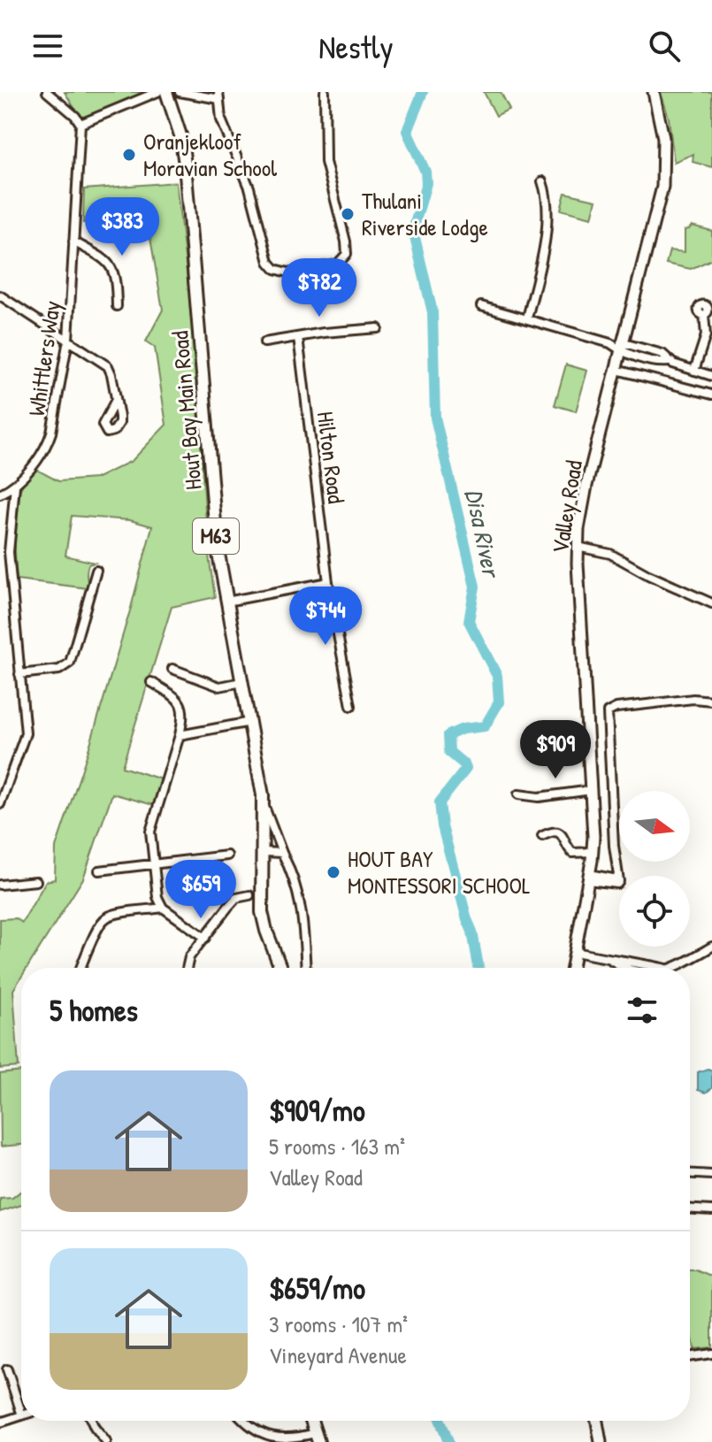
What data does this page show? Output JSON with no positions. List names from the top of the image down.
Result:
{
  "streets": {
    "main road": ["Hout Bay Main Road", "M63"],
    "street": ["Whittlers Way", "Hilton Road", "Valley Road"]
  },
  "water": ["Disa River"],
  "places": ["Oranjekloof Moravian School", "Thulani Riverside Lodge", "HOUT BAY MONTESSORI SCHOOL"],
  "north": "right",
  "page": {
    "header": "Nestly",
    "price": [
      "$383",
      "$782",
      "$744",
      "$909",
      "$659"
    ],
    "heading": "5 homes",
    "list": [
      {
        "name": "$909/mo",
        "note": "5 rooms · 163 m² · Valley Road"
      },
      {
        "name": "$659/mo",
        "note": "3 rooms · 107 m² · Vineyard Avenue"
      }
    ]
  }
}
